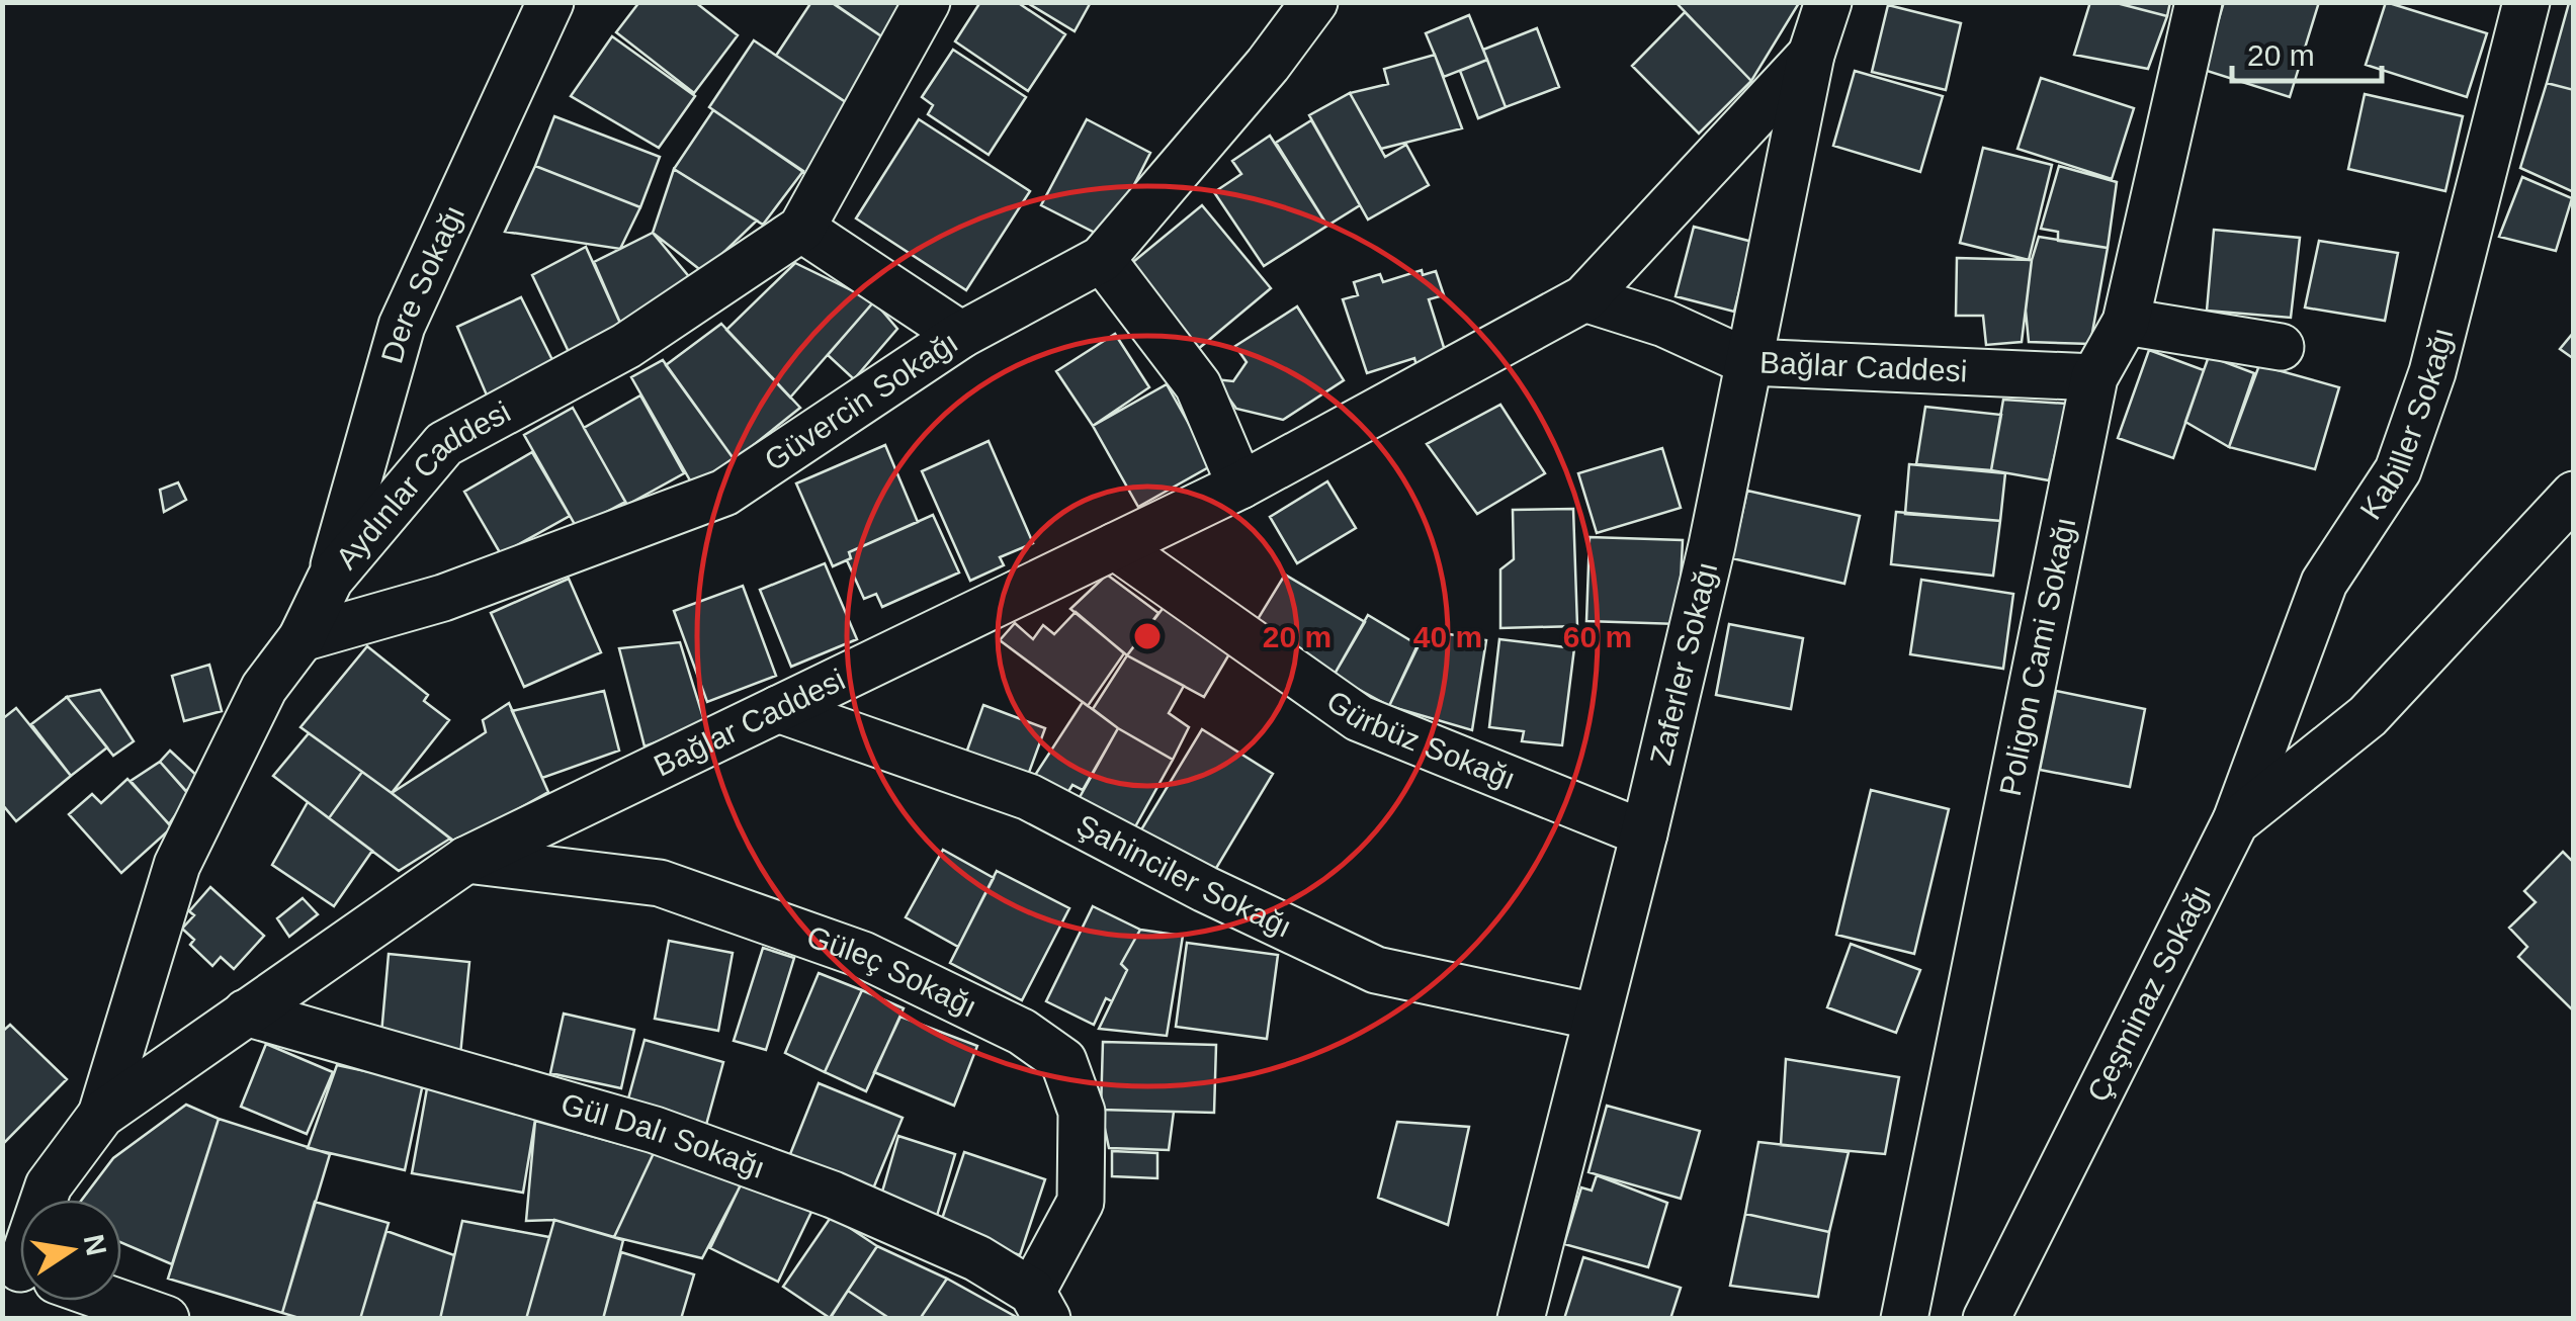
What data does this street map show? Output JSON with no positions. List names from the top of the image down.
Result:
{
  "streets": {
    "street": [
      "Dere Sokağı",
      "Bağlar Caddesi",
      "Güvercin Sokağı",
      "Kabiller Sokağı",
      "Aydınlar Caddesi",
      "Poligon Cami Sokağı",
      "Zaferler Sokağı",
      "Gürbüz Sokağı",
      "Şahinciler Sokağı",
      "Güleç Sokağı",
      "Çeşminaz Sokağı",
      "Gül Dalı Sokağı"
    ]
  },
  "crossings": [
    ["Dere Sokağı", "Aydınlar Caddesi"],
    ["Bağlar Caddesi", "Aydınlar Caddesi"],
    ["Bağlar Caddesi", "Poligon Cami Sokağı"],
    ["Bağlar Caddesi", "Zaferler Sokağı"],
    ["Bağlar Caddesi", "Gürbüz Sokağı"],
    ["Bağlar Caddesi", "Şahinciler Sokağı"],
    ["Bağlar Caddesi", "Güleç Sokağı"],
    ["Bağlar Caddesi", "Gül Dalı Sokağı"],
    ["Güvercin Sokağı", "Aydınlar Caddesi"],
    ["Kabiller Sokağı", "Çeşminaz Sokağı"],
    ["Zaferler Sokağı", "Gürbüz Sokağı"],
    ["Zaferler Sokağı", "Şahinciler Sokağı"],
    ["Güleç Sokağı", "Gül Dalı Sokağı"]
  ],
  "scale_bar": "20 m",
  "north": "right",
  "rings": ["20 m", "40 m", "60 m"]
}
